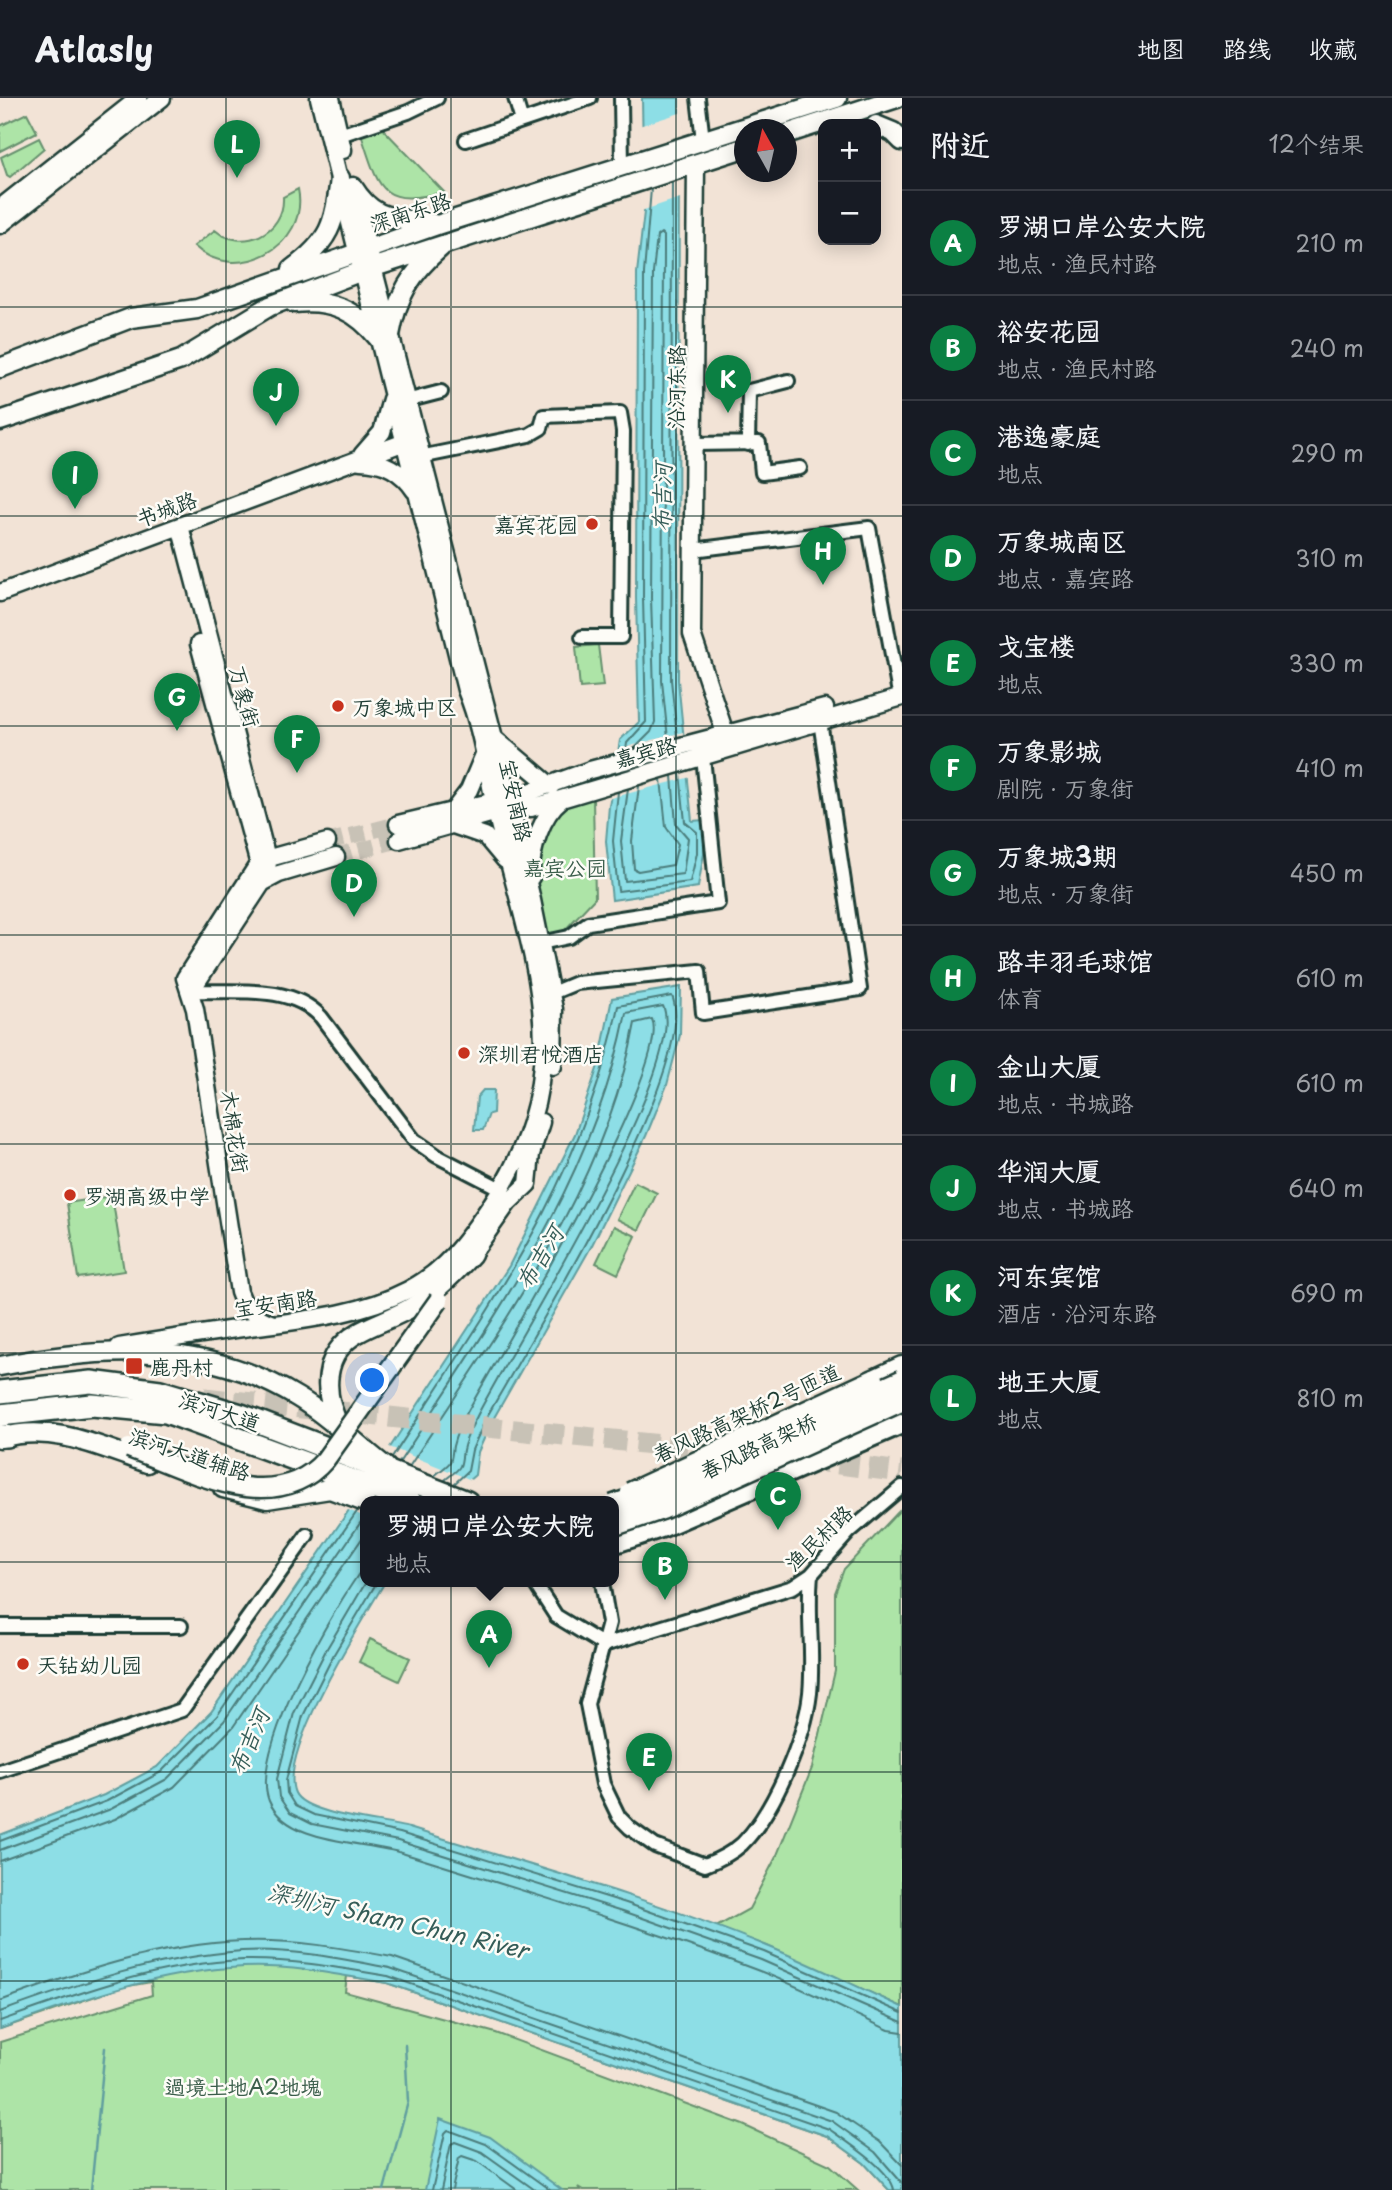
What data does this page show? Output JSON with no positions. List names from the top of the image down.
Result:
{
  "streets": {
    "highway": ["滨河大道", "春风路高架桥"],
    "main road": ["深南东路", "春风路高架桥2号匝道", "滨河大道辅路"],
    "street": [
      "沿河东路",
      "书城路",
      "万象街",
      "嘉宾路",
      "宝安南路",
      "木棉花街",
      "渔民村路"
    ]
  },
  "crossings": [
    ["深南东路", "沿河东路"],
    ["深南东路", "宝安南路"],
    ["沿河东路", "嘉宾路"],
    ["书城路", "万象街"],
    ["书城路", "宝安南路"],
    ["嘉宾路", "宝安南路"],
    ["宝安南路", "木棉花街"],
    ["宝安南路", "滨河大道辅路"],
    ["滨河大道", "滨河大道辅路"]
  ],
  "water": ["布吉河", "深圳河 Sham Chun River"],
  "parks": ["嘉宾公园", "過境土地A2地塊"],
  "places": {
    "other": [
      "嘉宾花园",
      "万象城中区",
      "深圳君悦酒店",
      "罗湖高级中学",
      "天钻幼儿园"
    ],
    "transit": ["鹿丹村"]
  },
  "north": "top",
  "page": {
    "header": "Atlasly",
    "nav": ["地图", "路线", "收藏"],
    "heading": ["附近", "12个结果"],
    "map_buttons": ["+", "−"],
    "pins": [
      "L",
      "K",
      "J",
      "I",
      "H",
      "G",
      "F",
      "D",
      "C",
      "B",
      "A",
      "E"
    ],
    "list": [
      {
        "mark": "A",
        "name": "罗湖口岸公安大院",
        "note": "地点 · 渔民村路",
        "value": "210 m"
      },
      {
        "mark": "B",
        "name": "裕安花园",
        "note": "地点 · 渔民村路",
        "value": "240 m"
      },
      {
        "mark": "C",
        "name": "港逸豪庭",
        "note": "地点",
        "value": "290 m"
      },
      {
        "mark": "D",
        "name": "万象城南区",
        "note": "地点 · 嘉宾路",
        "value": "310 m"
      },
      {
        "mark": "E",
        "name": "戈宝楼",
        "note": "地点",
        "value": "330 m"
      },
      {
        "mark": "F",
        "name": "万象影城",
        "note": "剧院 · 万象街",
        "value": "410 m"
      },
      {
        "mark": "G",
        "name": "万象城3期",
        "note": "地点 · 万象街",
        "value": "450 m"
      },
      {
        "mark": "H",
        "name": "路丰羽毛球馆",
        "note": "体育",
        "value": "610 m"
      },
      {
        "mark": "I",
        "name": "金山大厦",
        "note": "地点 · 书城路",
        "value": "610 m"
      },
      {
        "mark": "J",
        "name": "华润大厦",
        "note": "地点 · 书城路",
        "value": "640 m"
      },
      {
        "mark": "K",
        "name": "河东宾馆",
        "note": "酒店 · 沿河东路",
        "value": "690 m"
      },
      {
        "mark": "L",
        "name": "地王大厦",
        "note": "地点",
        "value": "810 m"
      }
    ],
    "popup": ["罗湖口岸公安大院", "地点"]
  }
}
